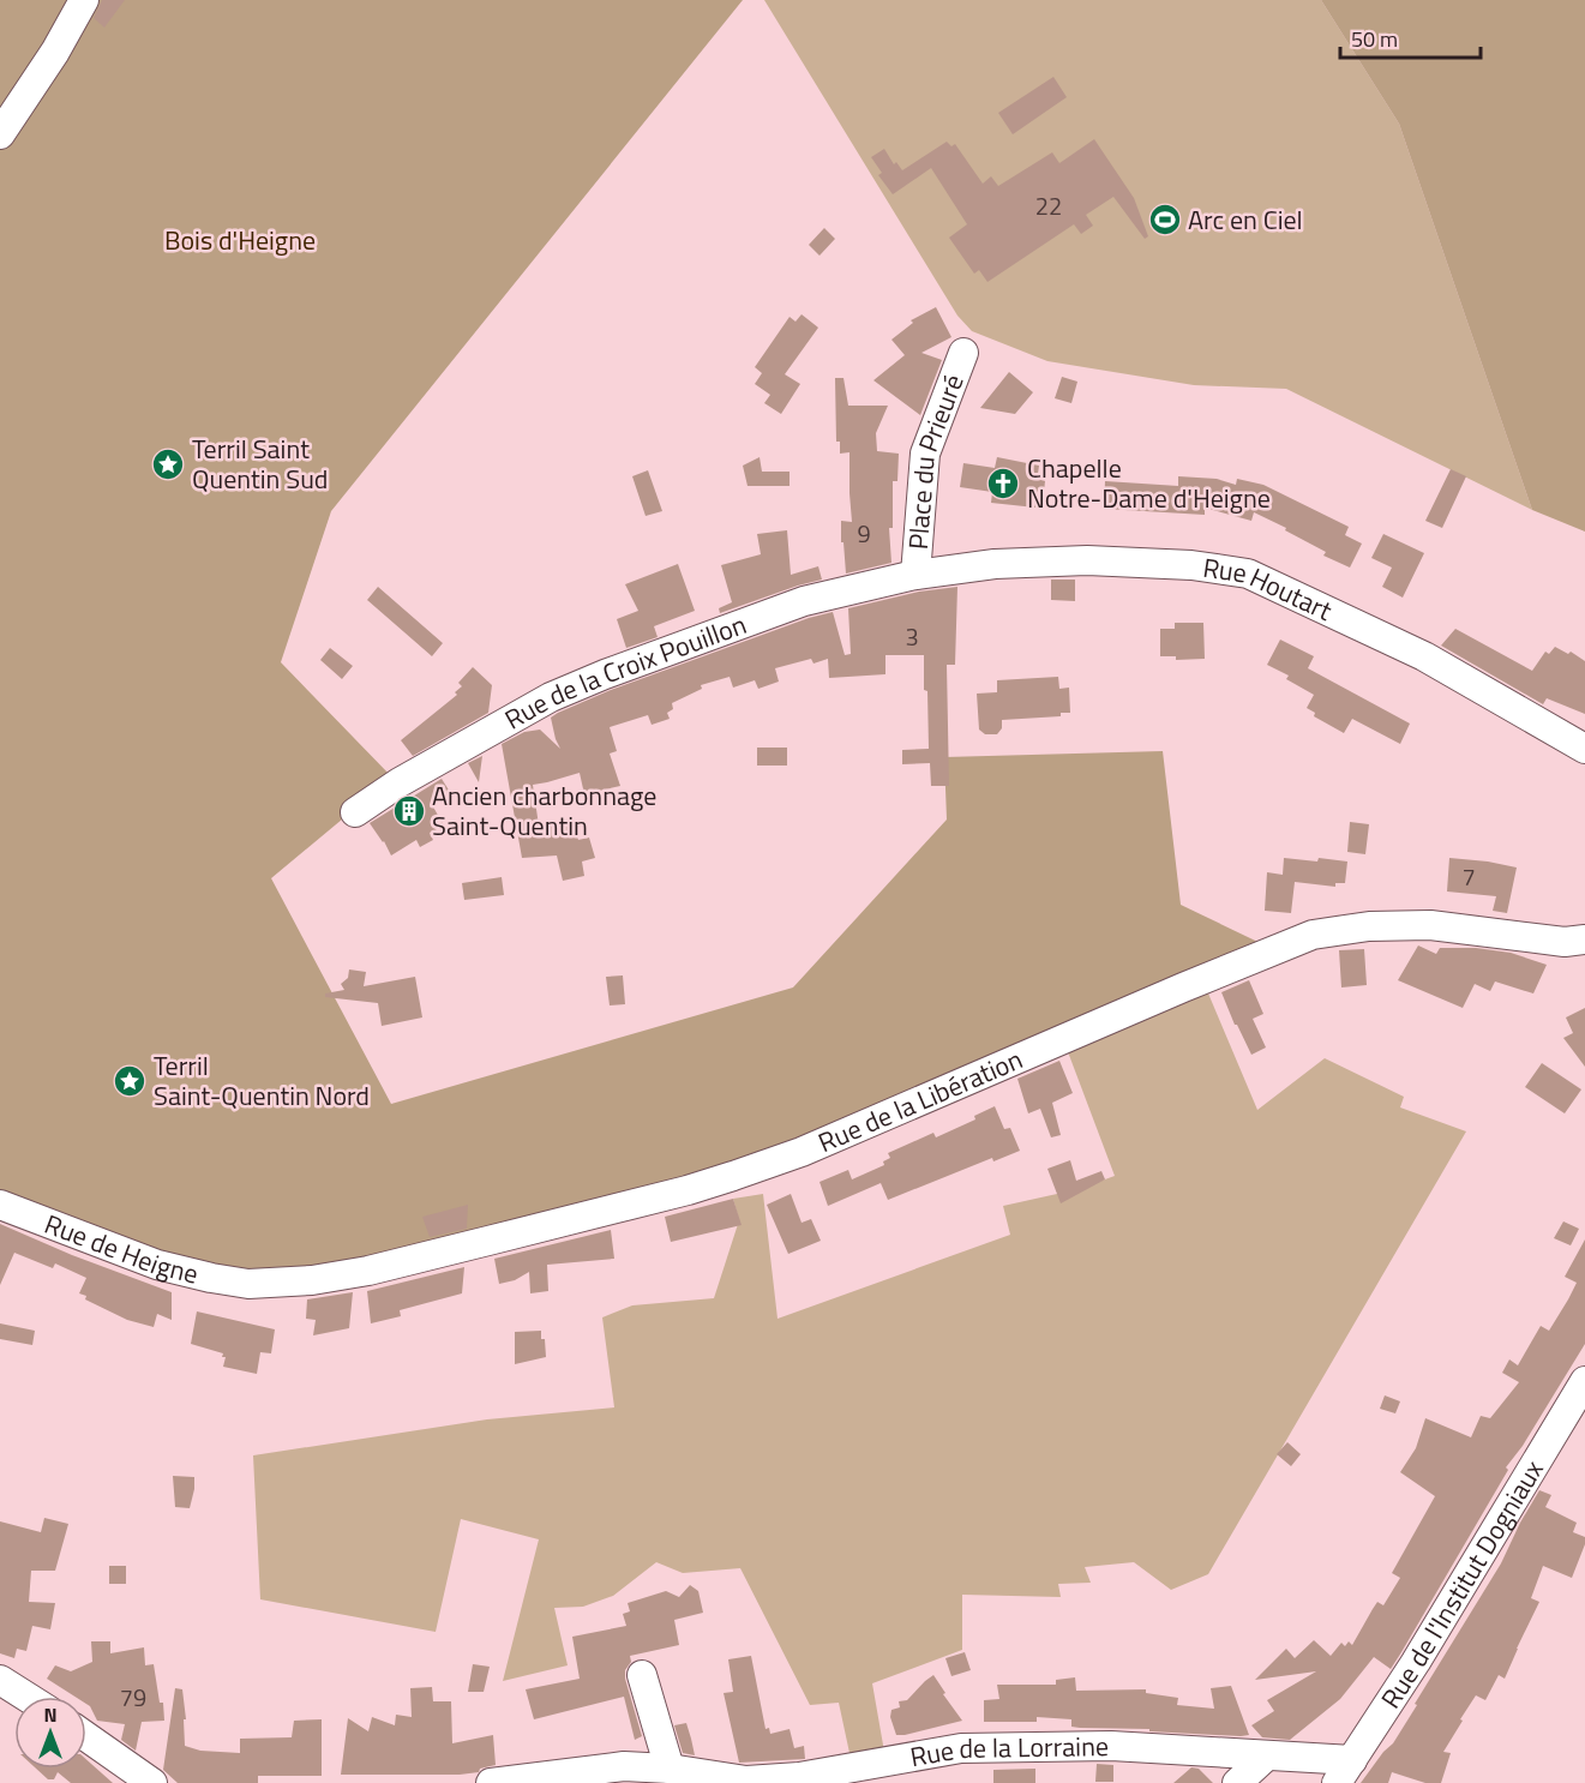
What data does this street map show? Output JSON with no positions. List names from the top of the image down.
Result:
{
  "streets": {
    "street": [
      "Place du Prieuré",
      "Rue Houtart",
      "Rue de la Croix Pouillon",
      "Rue de la Libération",
      "Rue de Heigne",
      "Rue de l'Institut Dogniaux",
      "Rue de la Lorraine"
    ]
  },
  "crossings": [
    ["Place du Prieuré", "Rue Houtart"],
    ["Place du Prieuré", "Rue de la Croix Pouillon"],
    ["Rue Houtart", "Rue de la Croix Pouillon"],
    ["Rue de la Libération", "Rue de Heigne"],
    ["Rue de l'Institut Dogniaux", "Rue de la Lorraine"]
  ],
  "parks": ["Bois d'Heigne"],
  "places": {
    "sports": ["Arc en Ciel"],
    "place": ["Terril Saint Quentin Sud", "Terril Saint-Quentin Nord"],
    "church": ["Chapelle Notre-Dame d'Heigne"],
    "building": ["Ancien charbonnage Saint-Quentin"]
  },
  "house_numbers": [
    "22",
    "9",
    "3",
    "7",
    "79"
  ],
  "scale_bar": "50 m",
  "north": "top"
}
